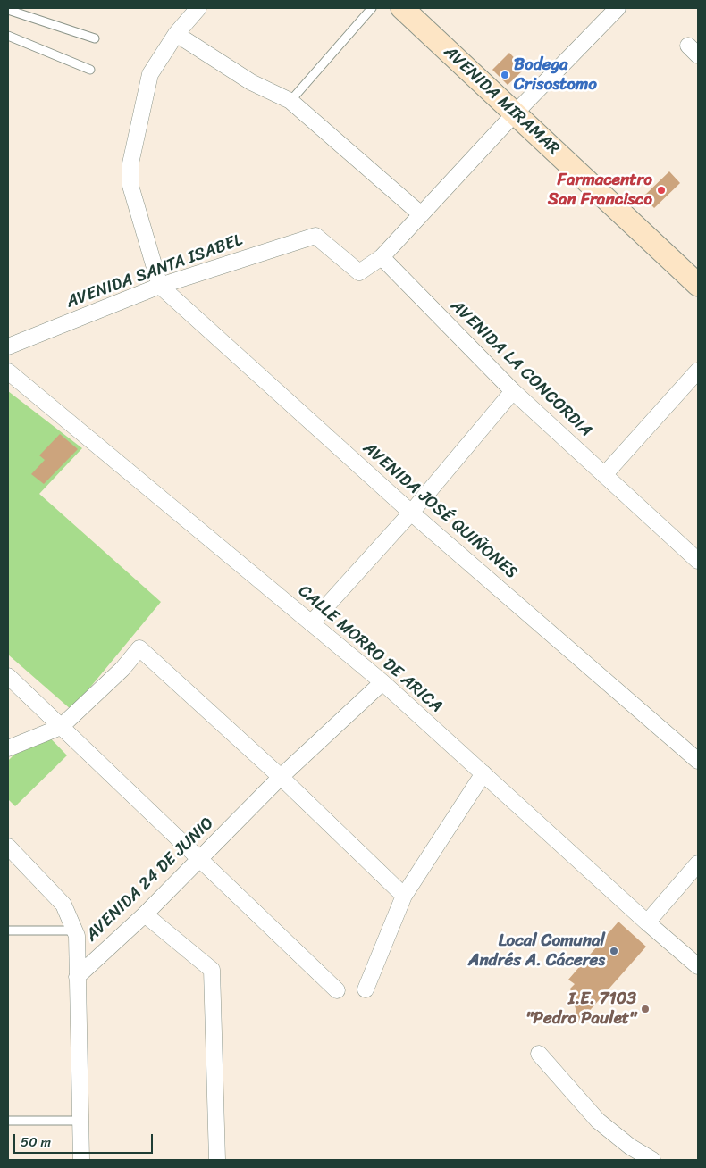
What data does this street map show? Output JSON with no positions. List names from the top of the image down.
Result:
{
  "streets": {
    "street": [
      "AVENIDA MIRAMAR",
      "AVENIDA SANTA ISABEL",
      "AVENIDA LA CONCORDIA",
      "AVENIDA JOSÉ QUIÑONES",
      "CALLE MORRO DE ARICA",
      "AVENIDA 24 DE JUNIO"
    ]
  },
  "crossings": [
    ["AVENIDA SANTA ISABEL", "AVENIDA LA CONCORDIA"],
    ["AVENIDA SANTA ISABEL", "AVENIDA JOSÉ QUIÑONES"],
    ["CALLE MORRO DE ARICA", "AVENIDA 24 DE JUNIO"]
  ],
  "places": [
    "Bodega Crisostomo",
    "Farmacentro San Francisco",
    "Local Comunal Andrés A. Cáceres",
    "I.E. 7103 \"Pedro Paulet\""
  ],
  "scale_bar": "50 m"
}
